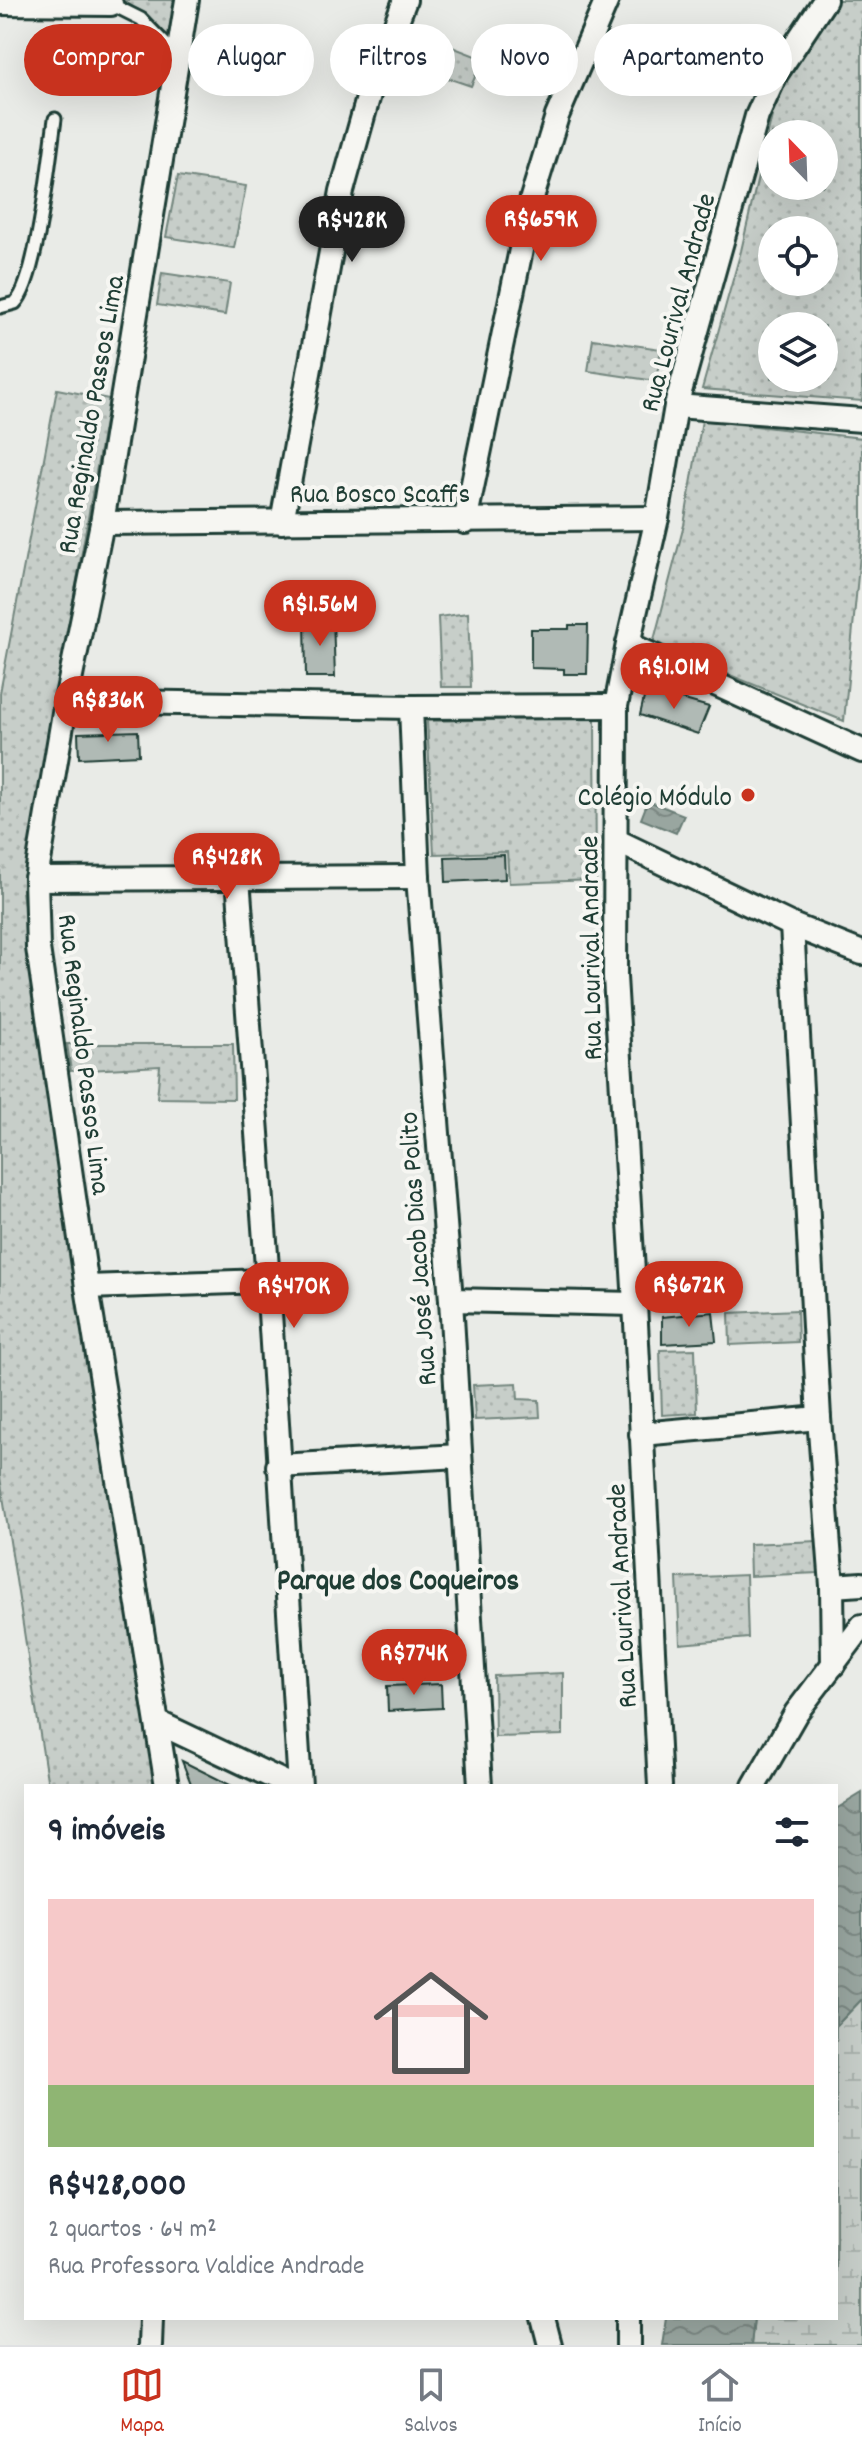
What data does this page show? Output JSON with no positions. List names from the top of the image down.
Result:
{
  "streets": {
    "street": [
      "Rua Lourival Andrade",
      "Rua Reginaldo Passos Lima",
      "Rua Bosco Scaffs",
      "Rua José Jacob Dias Polito"
    ]
  },
  "crossings": [
    ["Rua Lourival Andrade", "Rua Bosco Scaffs"],
    ["Rua Reginaldo Passos Lima", "Rua Bosco Scaffs"]
  ],
  "districts": ["Parque dos Coqueiros"],
  "places": ["Colégio Módulo"],
  "north": "top left",
  "page": {
    "chip": [
      "Comprar",
      "Alugar",
      "Filtros",
      "Novo",
      "Apartamento"
    ],
    "price": [
      "R$659K",
      "R$428K",
      "R$1.56M",
      "R$1.01M",
      "R$836K",
      "R$428K",
      "R$672K",
      "R$470K",
      "R$774K"
    ],
    "heading": "9 imóveis",
    "list": [
      {
        "name": "R$428,000",
        "note": "2 quartos · 64 m² · Rua Professora Valdice Andrade"
      }
    ],
    "tabs": ["Mapa", "Salvos", "Início"]
  }
}
